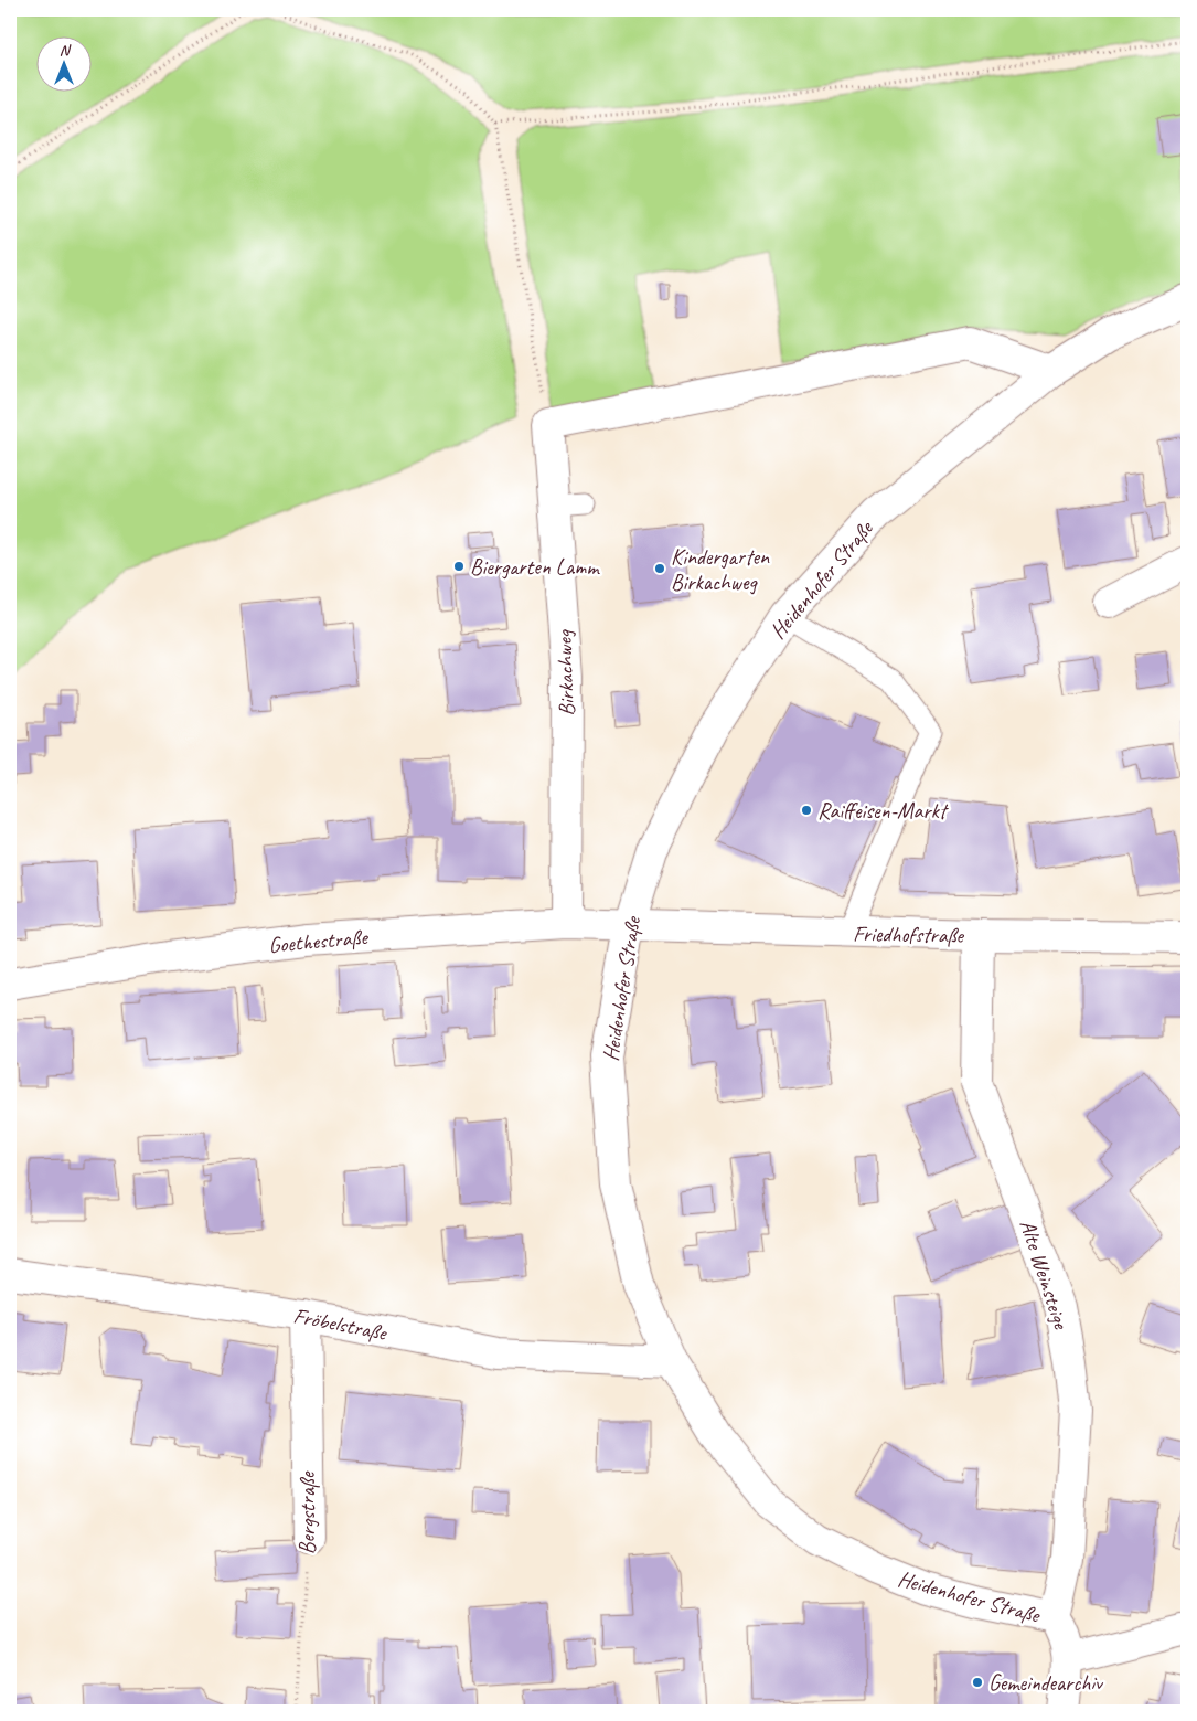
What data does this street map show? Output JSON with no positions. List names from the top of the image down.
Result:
{
  "streets": {
    "street": [
      "Heidenhofer Straße",
      "Birkachweg",
      "Friedhofstraße",
      "Goethestraße",
      "Alte Weinsteige",
      "Fröbelstraße",
      "Bergstraße"
    ]
  },
  "crossings": [
    ["Heidenhofer Straße", "Friedhofstraße"],
    ["Heidenhofer Straße", "Goethestraße"],
    ["Heidenhofer Straße", "Alte Weinsteige"],
    ["Heidenhofer Straße", "Fröbelstraße"],
    ["Birkachweg", "Goethestraße"],
    ["Friedhofstraße", "Goethestraße"],
    ["Friedhofstraße", "Alte Weinsteige"],
    ["Fröbelstraße", "Bergstraße"]
  ],
  "places": [
    "Biergarten Lamm",
    "Kindergarten Birkachweg",
    "Raiffeisen-Markt",
    "Gemeindearchiv"
  ],
  "north": "top"
}
